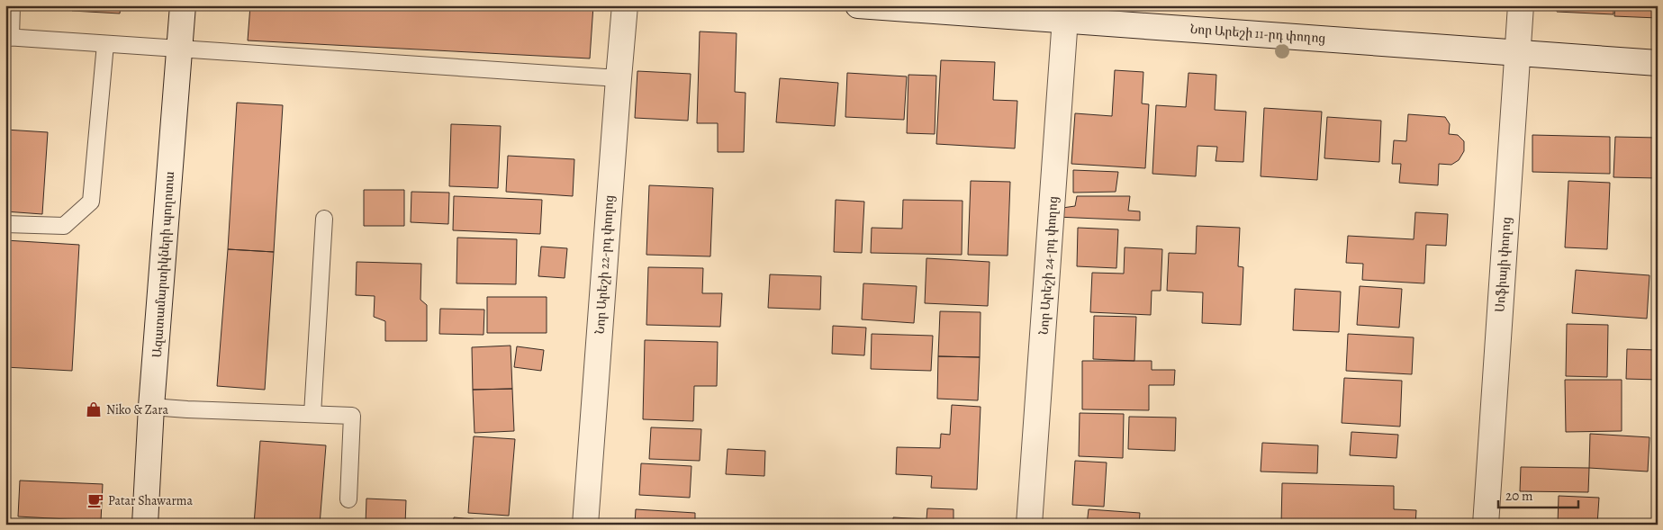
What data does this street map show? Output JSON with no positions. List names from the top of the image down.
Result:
{
  "streets": {
    "street": [
      "Նոր Արեշի 11-րդ փողոց",
      "Ազատամարտիկների պողոտա",
      "Նոր Արեշի 22-րդ փողոց",
      "Սոֆիայի փողոց",
      "Նոր Արեշի 24-րդ փողոց"
    ]
  },
  "crossings": [
    ["Նոր Արեշի 11-րդ փողոց", "Սոֆիայի փողոց"],
    ["Նոր Արեշի 11-րդ փողոց", "Նոր Արեշի 24-րդ փողոց"]
  ],
  "places": {
    "shop": ["Niko & Zara"],
    "cafe": ["Patar Shawarma"]
  },
  "scale_bar": "20 m"
}
